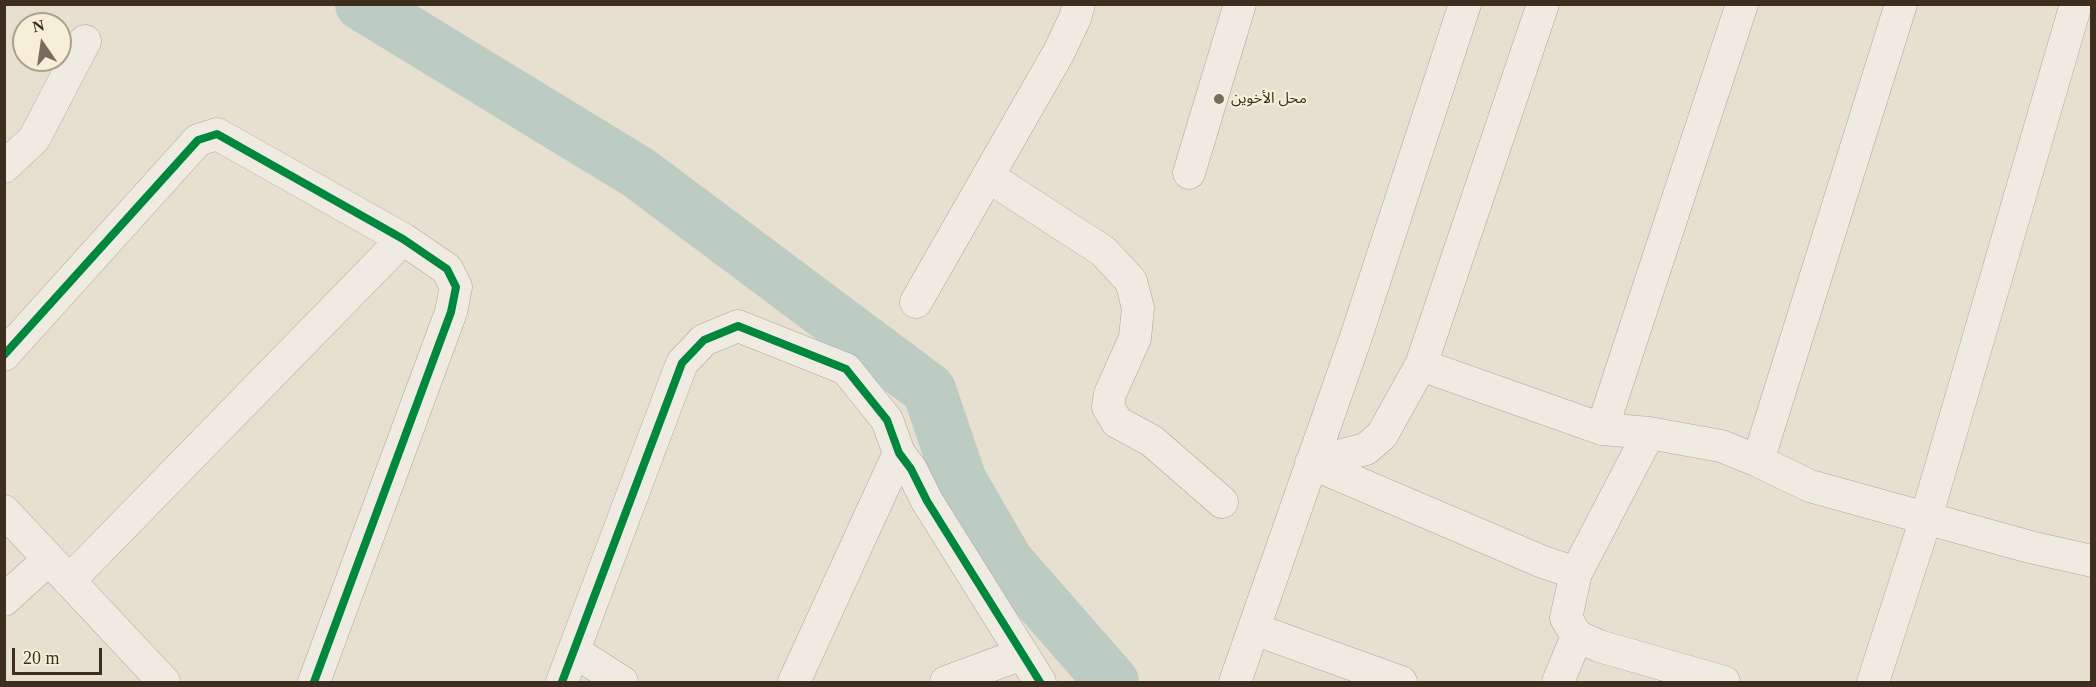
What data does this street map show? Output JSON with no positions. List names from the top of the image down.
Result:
{
  "places": ["محل الأخوين"],
  "scale_bar": "20 m",
  "north": "top"
}
